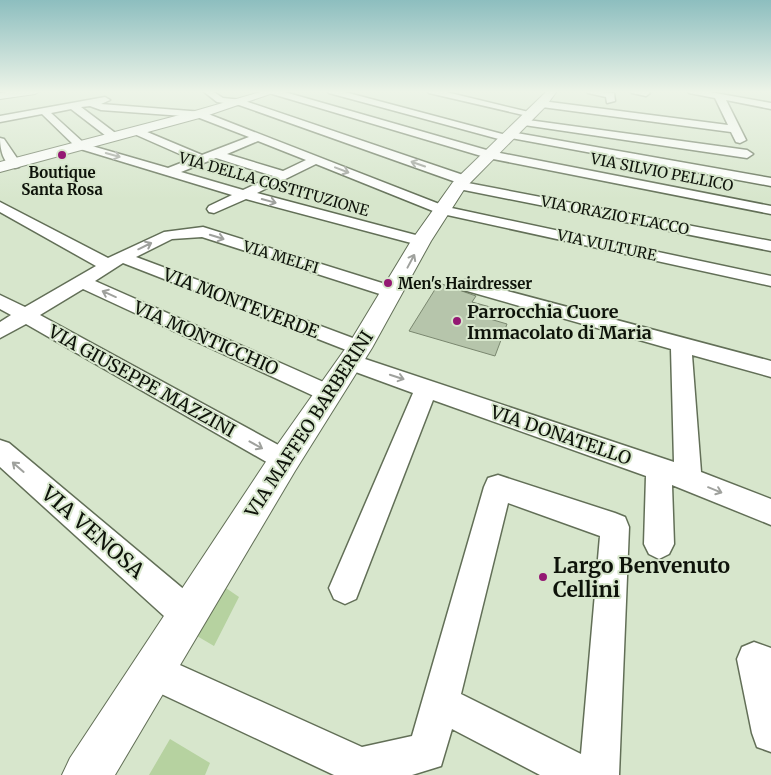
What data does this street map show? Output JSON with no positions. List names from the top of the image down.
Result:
{
  "streets": {
    "street": [
      "VIA SILVIO PELLICO",
      "VIA DELLA COSTITUZIONE",
      "VIA ORAZIO FLACCO",
      "VIA VULTURE",
      "VIA MELFI",
      "VIA MONTEVERDE",
      "VIA MONTICCHIO",
      "VIA GIUSEPPE MAZZINI",
      "VIA MAFFEO BARBERINI",
      "VIA DONATELLO",
      "VIA VENOSA"
    ]
  },
  "crossings": [
    ["VIA SILVIO PELLICO", "VIA MAFFEO BARBERINI"],
    ["VIA DELLA COSTITUZIONE", "VIA MAFFEO BARBERINI"],
    ["VIA ORAZIO FLACCO", "VIA MAFFEO BARBERINI"],
    ["VIA VULTURE", "VIA MAFFEO BARBERINI"],
    ["VIA MELFI", "VIA MONTEVERDE"],
    ["VIA MELFI", "VIA MAFFEO BARBERINI"],
    ["VIA MONTEVERDE", "VIA MAFFEO BARBERINI"],
    ["VIA MONTEVERDE", "VIA DONATELLO"],
    ["VIA MONTICCHIO", "VIA MAFFEO BARBERINI"],
    ["VIA GIUSEPPE MAZZINI", "VIA MAFFEO BARBERINI"],
    ["VIA MAFFEO BARBERINI", "VIA DONATELLO"],
    ["VIA MAFFEO BARBERINI", "VIA VENOSA"]
  ],
  "one_way": ["VIA GIUSEPPE MAZZINI", "VIA DONATELLO", "VIA VENOSA"],
  "places": [
    "Boutique Santa Rosa",
    "Men's Hairdresser",
    "Parrocchia Cuore Immacolato di Maria",
    "Largo Benvenuto Cellini"
  ]
}
